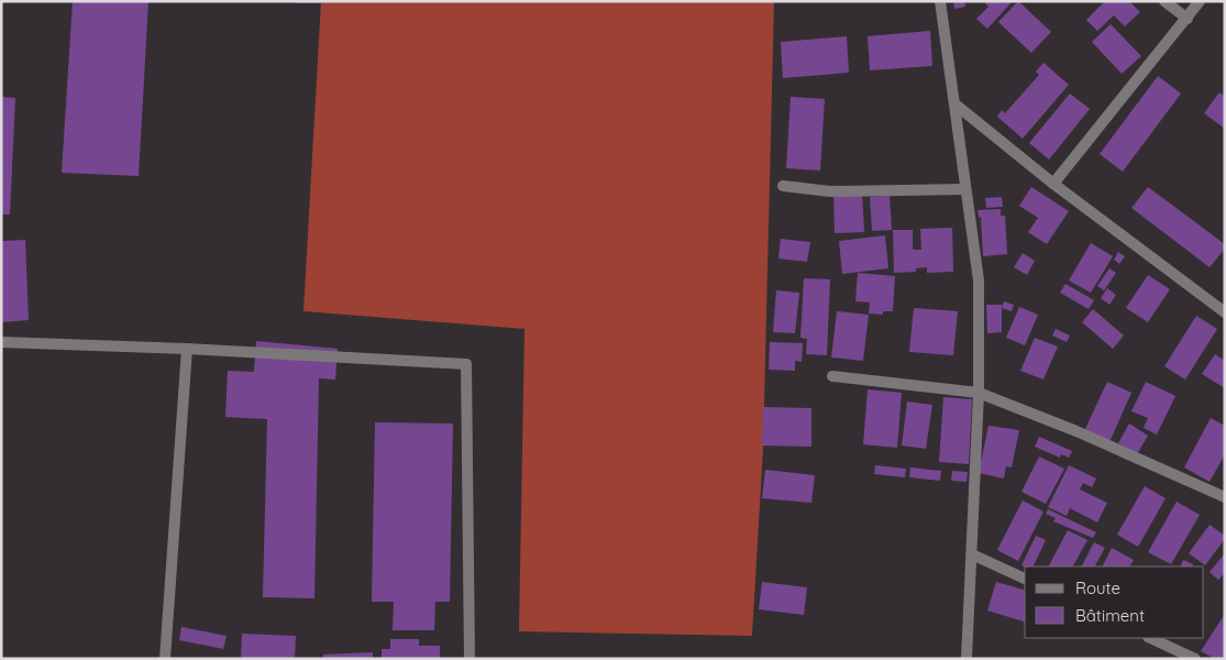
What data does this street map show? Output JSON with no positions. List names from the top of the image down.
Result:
{
  "legend": ["Route", "Bâtiment"]
}
